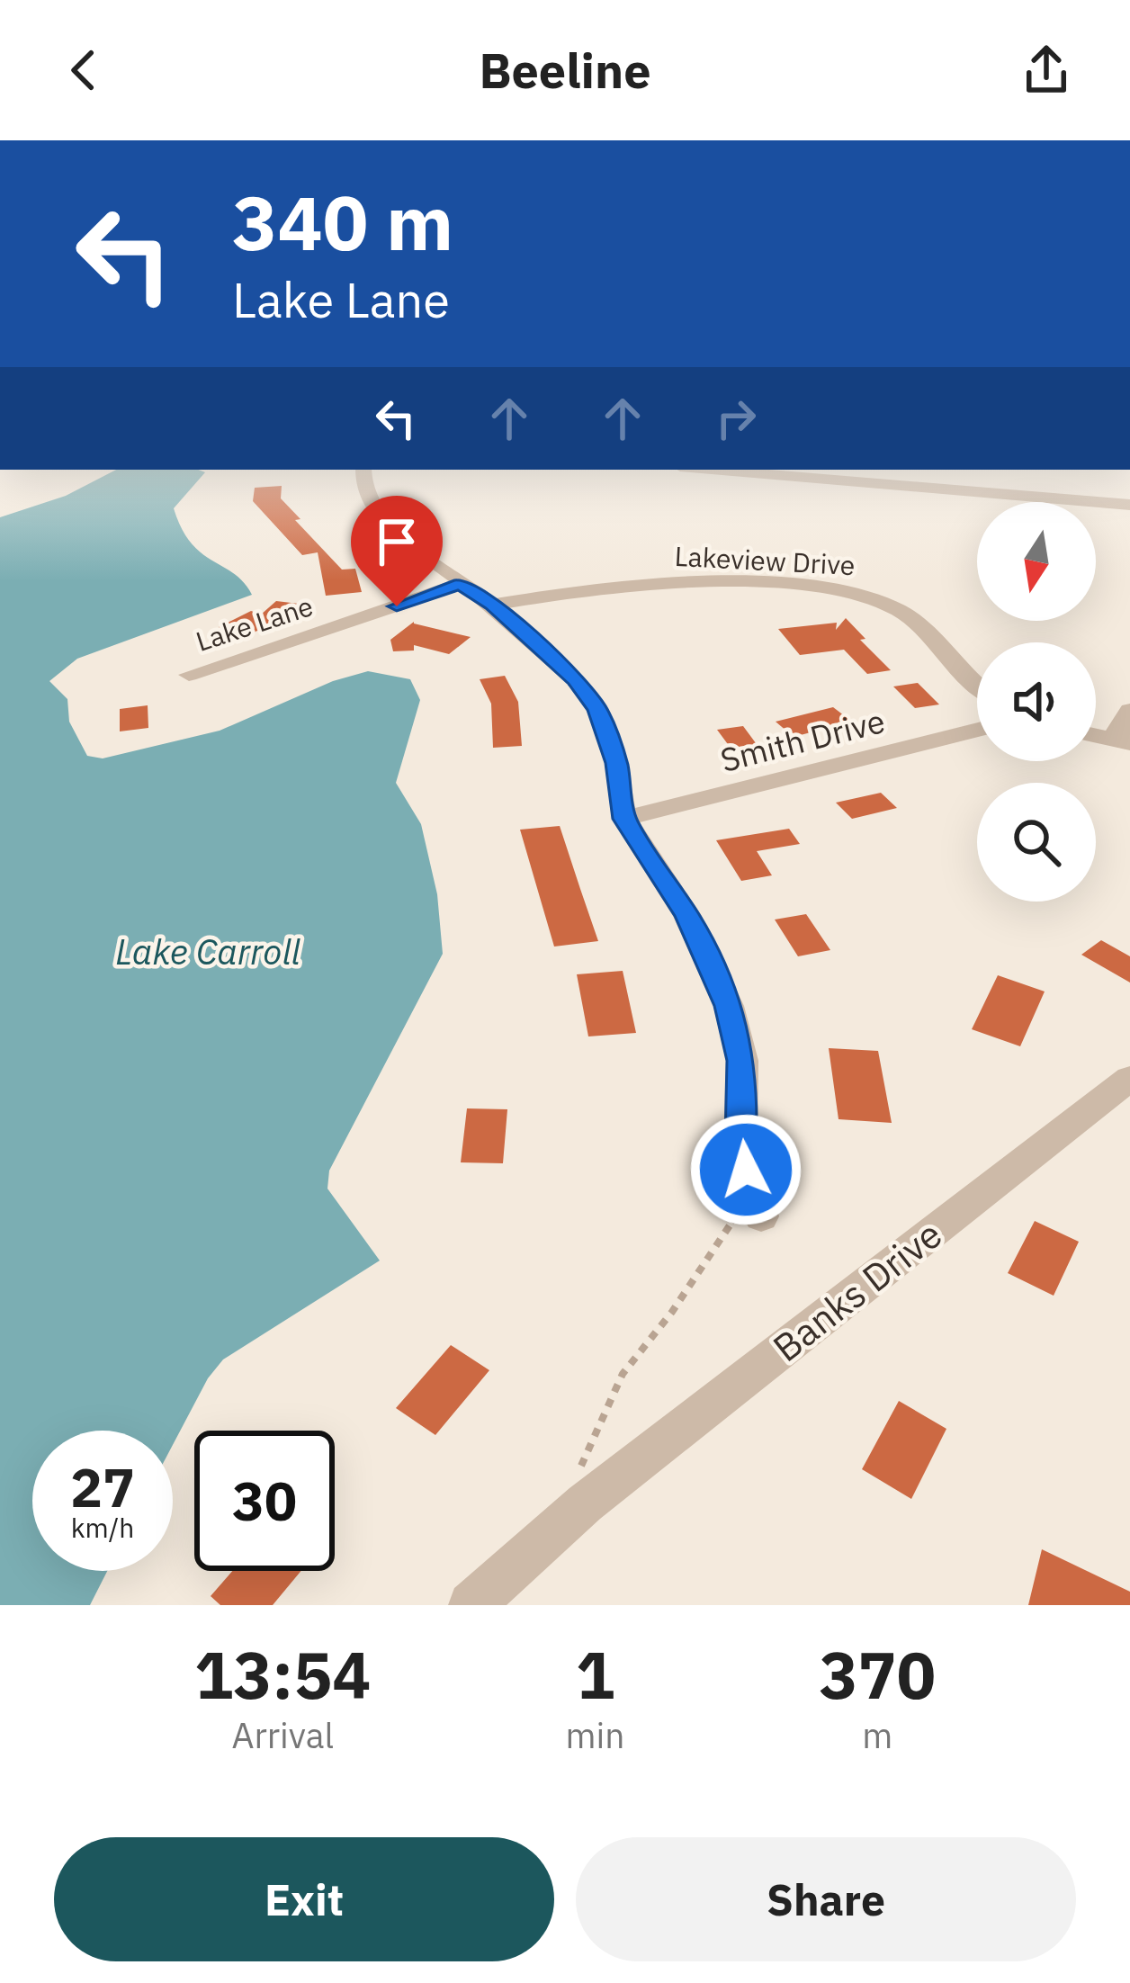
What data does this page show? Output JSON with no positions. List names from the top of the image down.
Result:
{
  "streets": {
    "street": [
      "Lakeview Drive",
      "Lake Lane",
      "Smith Drive",
      "Banks Drive"
    ]
  },
  "water": ["Lake Carroll"],
  "north": "bottom",
  "page": {
    "header": "Beeline",
    "turn": ["340 m", "Lake Lane"],
    "speed": "27 km/h",
    "limit": "30",
    "eta": [
      "13:54",
      "Arrival",
      "1",
      "min",
      "370",
      "m"
    ],
    "buttons": ["Exit", "Share"]
  }
}
